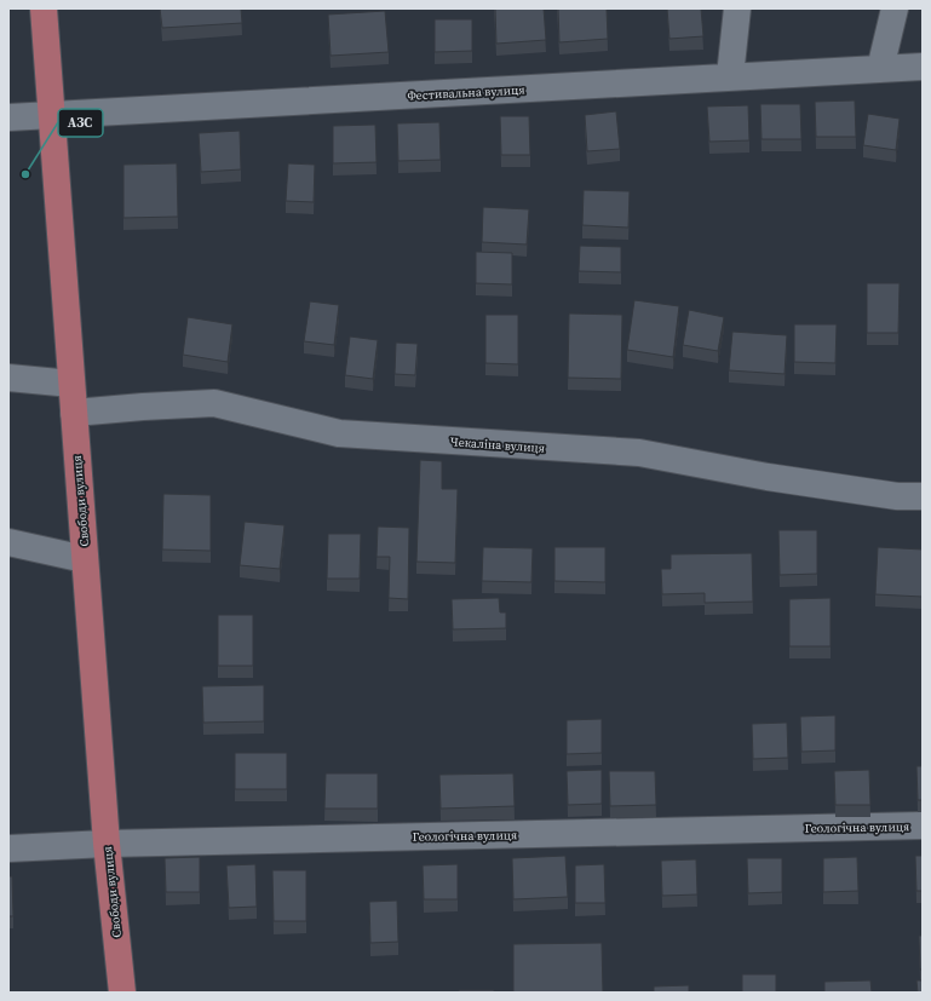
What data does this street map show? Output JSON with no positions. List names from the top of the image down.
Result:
{
  "streets": {
    "main road": ["Свободи вулиця"],
    "street": ["Фестивальна вулиця", "Чекаліна вулиця", "Геологічна вулиця"]
  },
  "crossings": [
    ["Фестивальна вулиця", "Свободи вулиця"],
    ["Чекаліна вулиця", "Свободи вулиця"],
    ["Свободи вулиця", "Геологічна вулиця"]
  ],
  "places": ["АЗС"]
}
